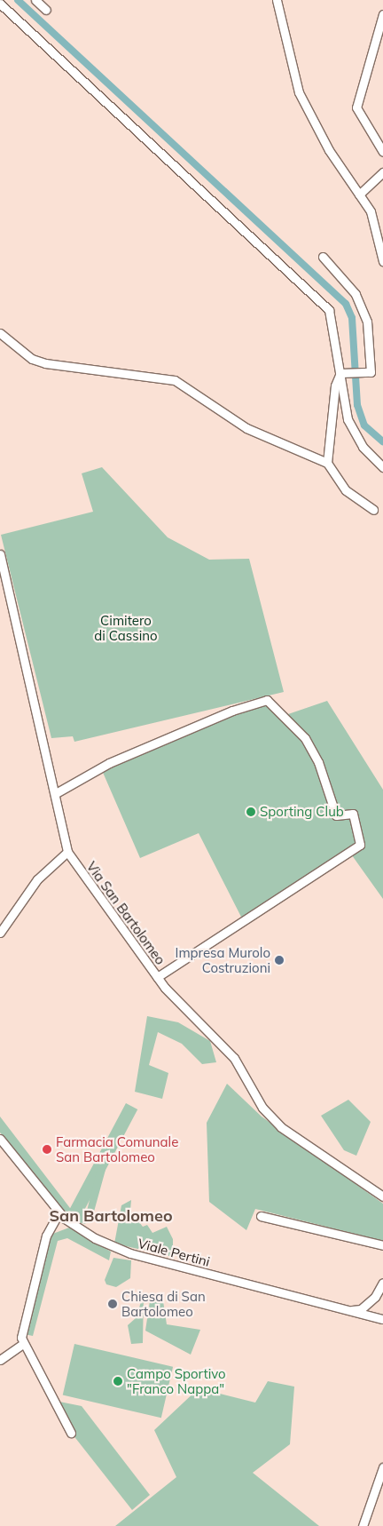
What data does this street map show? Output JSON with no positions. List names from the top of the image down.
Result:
{
  "streets": {
    "street": ["Via San Bartolomeo", "Viale Pertini"]
  },
  "districts": ["San Bartolomeo"],
  "parks": ["Cimitero di Cassino"],
  "places": [
    "Sporting Club",
    "Impresa Murolo Costruzioni",
    "Farmacia Comunale San Bartolomeo",
    "Chiesa di San Bartolomeo",
    "Campo Sportivo \"Franco Nappa\""
  ]
}
